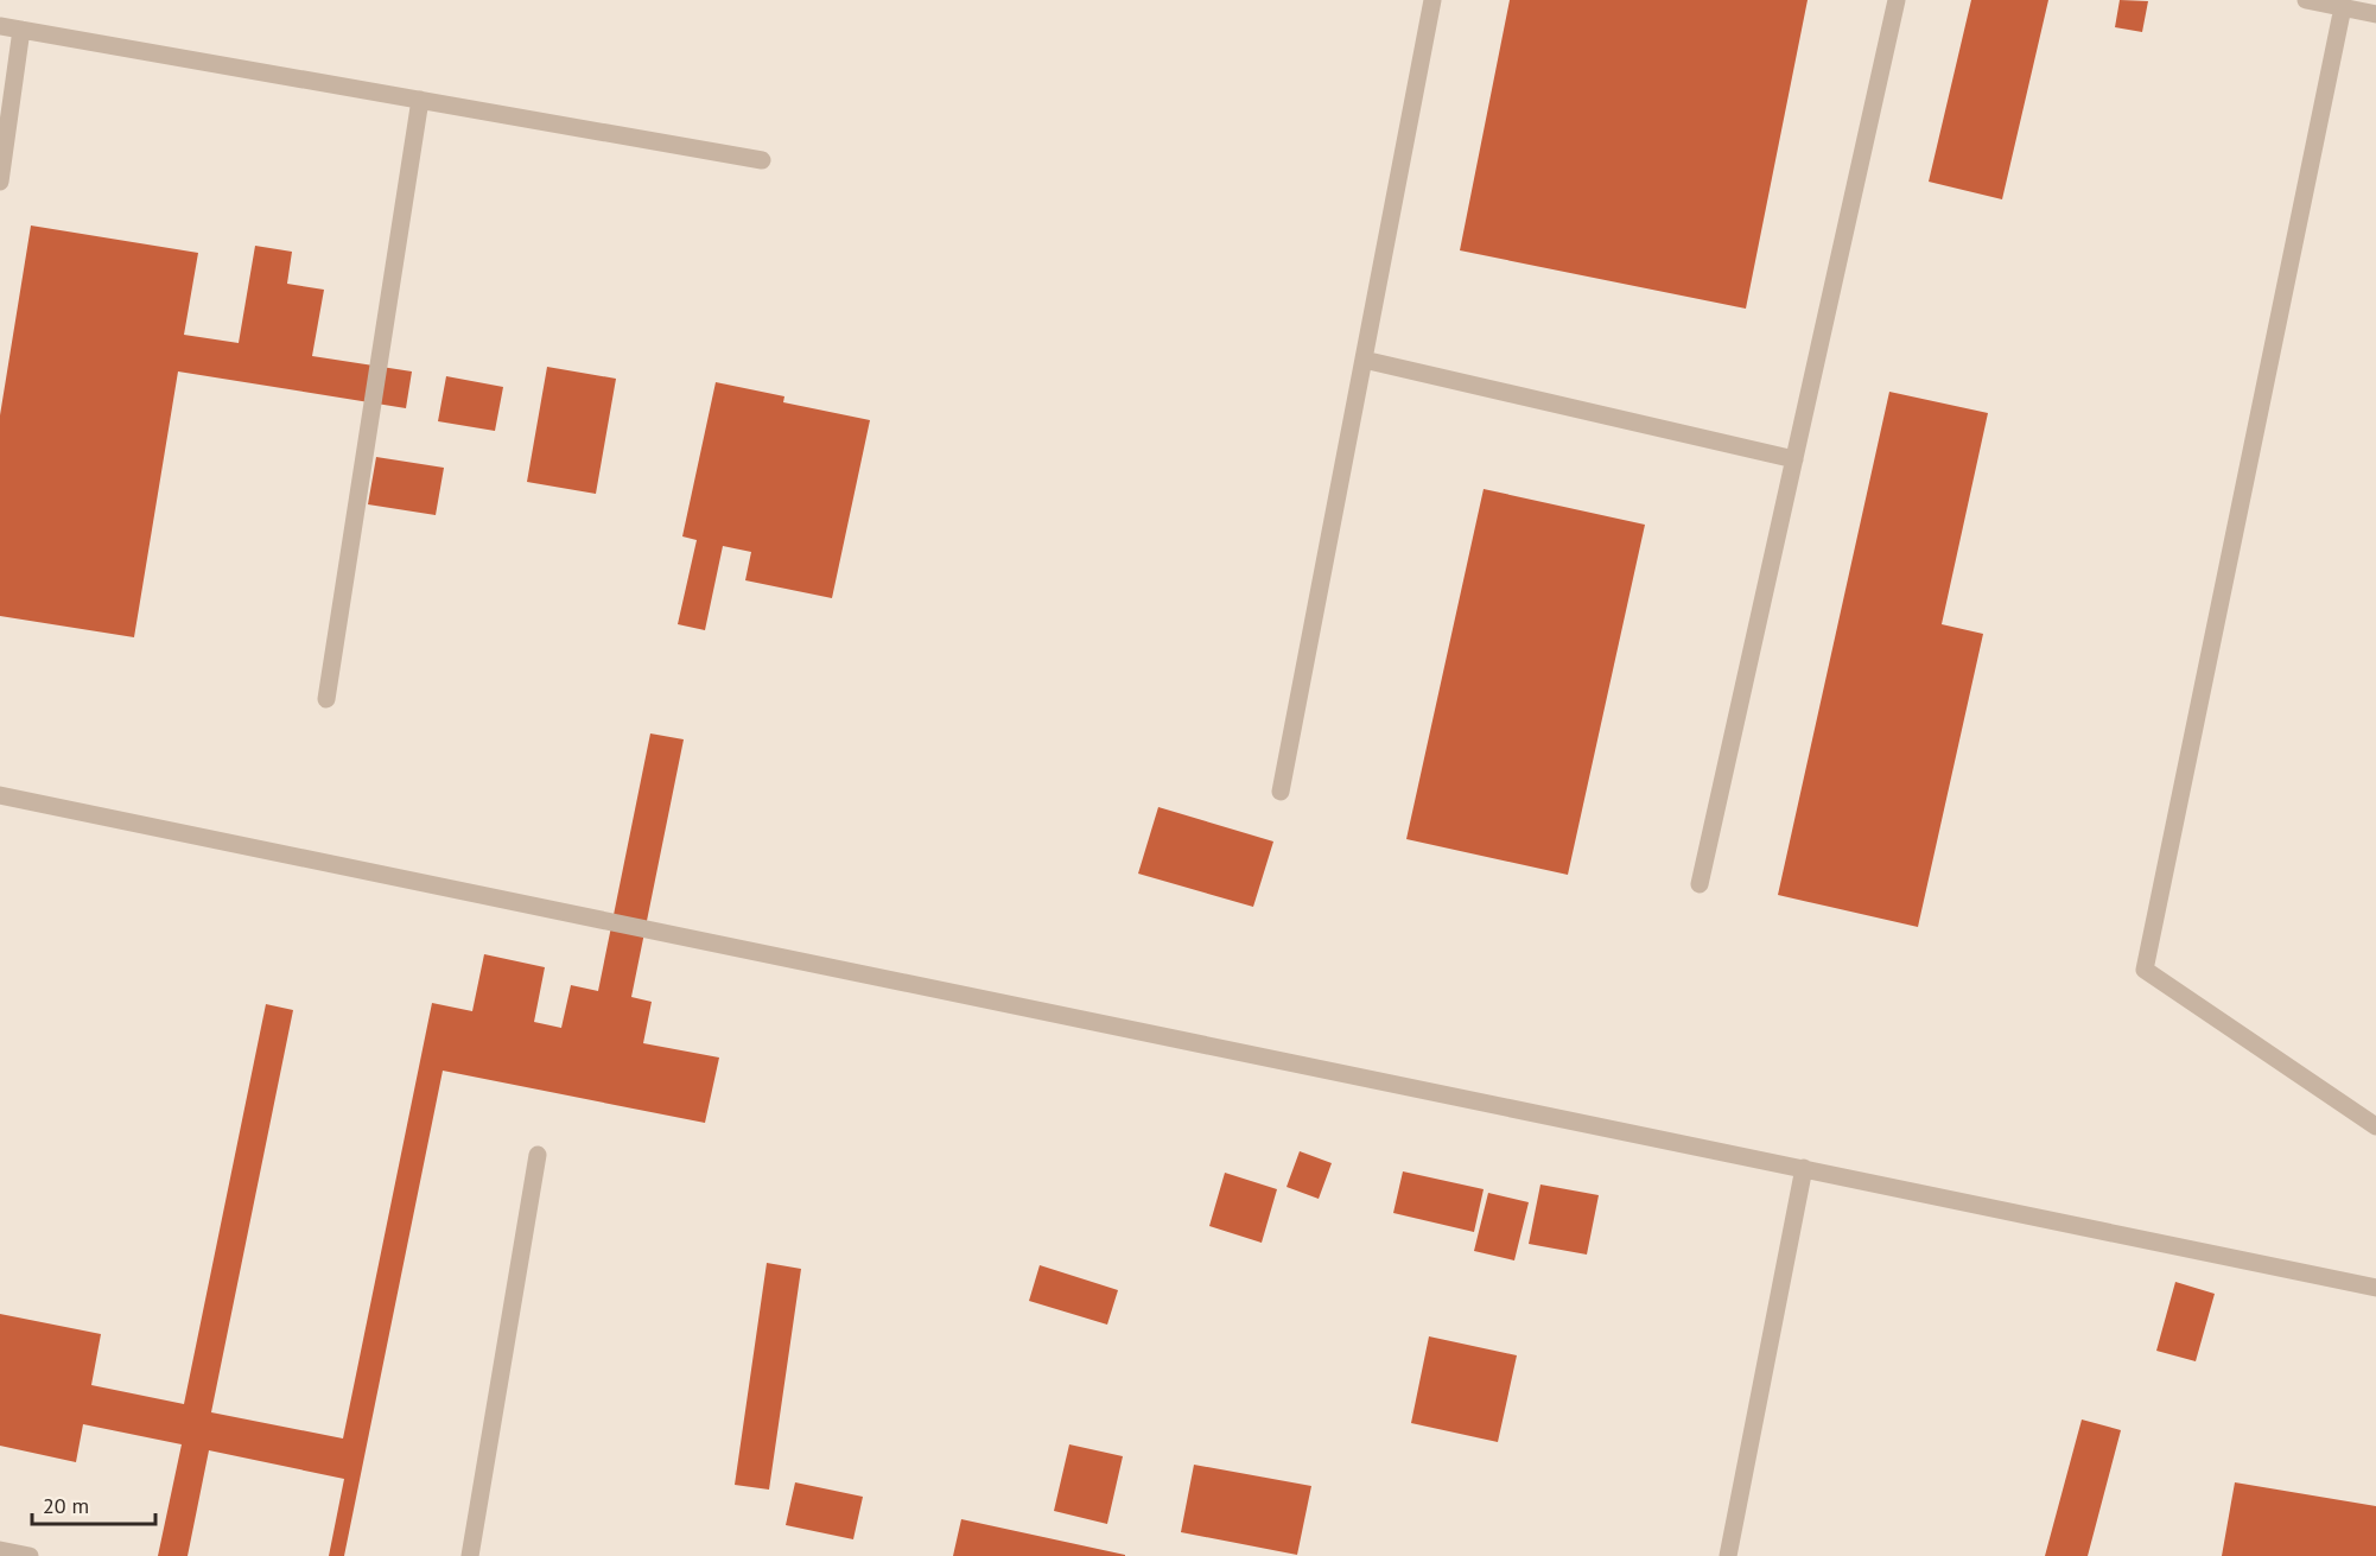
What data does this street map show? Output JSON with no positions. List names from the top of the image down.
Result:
{
  "scale_bar": "20 m"
}
